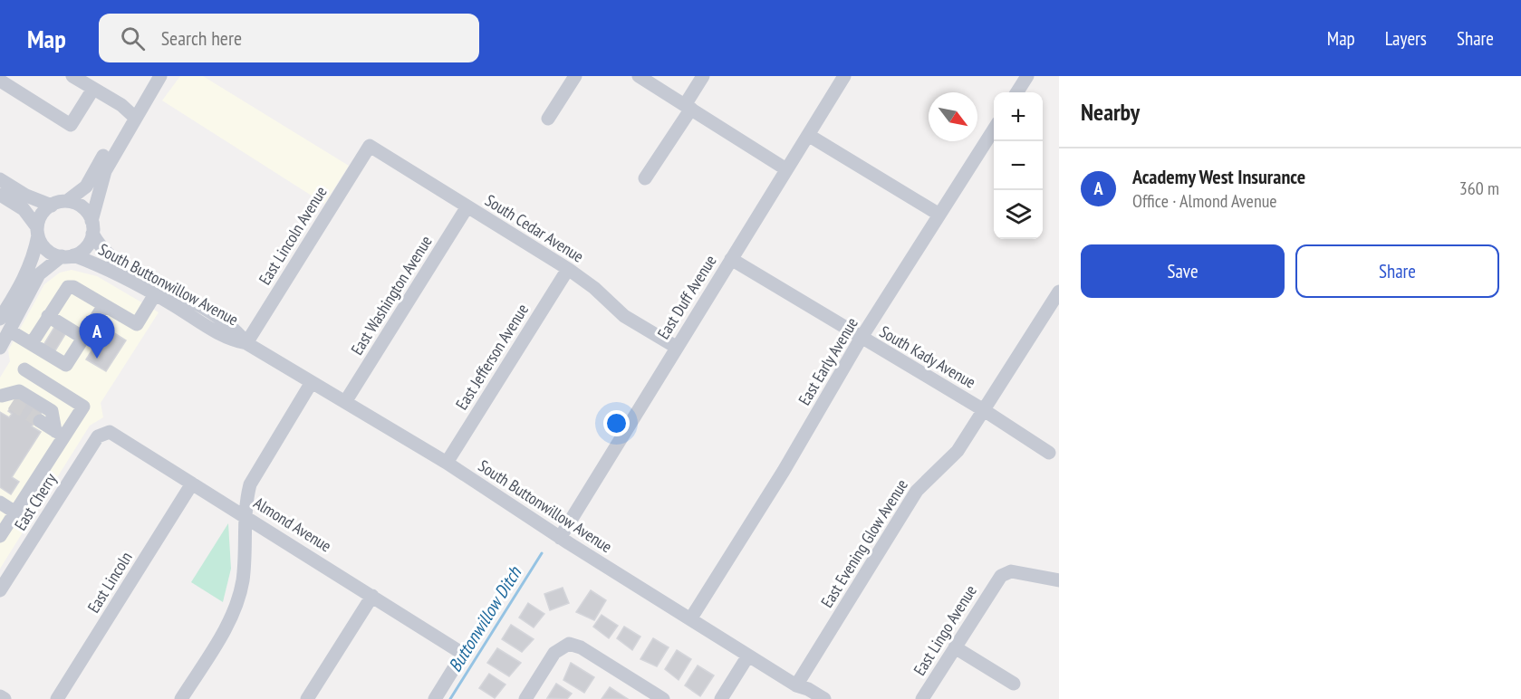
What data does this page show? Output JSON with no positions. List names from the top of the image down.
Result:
{
  "streets": {
    "street": [
      "South Cedar Avenue",
      "East Lincoln Avenue",
      "South Buttonwillow Avenue",
      "East Washington Avenue",
      "East Duff Avenue",
      "East Jefferson Avenue",
      "South Kady Avenue",
      "East Early Avenue",
      "East Cherry",
      "Almond Avenue",
      "East Evening Glow Avenue",
      "East Lincoln",
      "East Lingo Avenue"
    ]
  },
  "crossings": [
    ["South Cedar Avenue", "East Lincoln Avenue"],
    ["South Cedar Avenue", "East Washington Avenue"],
    ["South Cedar Avenue", "East Duff Avenue"],
    ["South Cedar Avenue", "East Jefferson Avenue"],
    ["East Lincoln Avenue", "South Buttonwillow Avenue"],
    ["South Buttonwillow Avenue", "East Washington Avenue"],
    ["South Buttonwillow Avenue", "East Duff Avenue"],
    ["South Buttonwillow Avenue", "East Jefferson Avenue"],
    ["South Buttonwillow Avenue", "East Early Avenue"],
    ["South Buttonwillow Avenue", "East Evening Glow Avenue"],
    ["East Duff Avenue", "South Kady Avenue"],
    ["South Kady Avenue", "East Early Avenue"],
    ["South Kady Avenue", "East Evening Glow Avenue"],
    ["East Cherry", "Almond Avenue"],
    ["Almond Avenue", "East Lincoln"]
  ],
  "water": ["Buttonwillow Ditch"],
  "north": "bottom right",
  "page": {
    "header": "Map",
    "search": "Search here",
    "nav": ["Map", "Layers", "Share"],
    "heading": "Nearby",
    "map_buttons": ["+", "−"],
    "list": [
      {
        "mark": "A",
        "name": "Academy West Insurance",
        "note": "Office · Almond Avenue",
        "value": "360 m"
      }
    ],
    "buttons": ["Save", "Share"],
    "pins": "A"
  }
}
